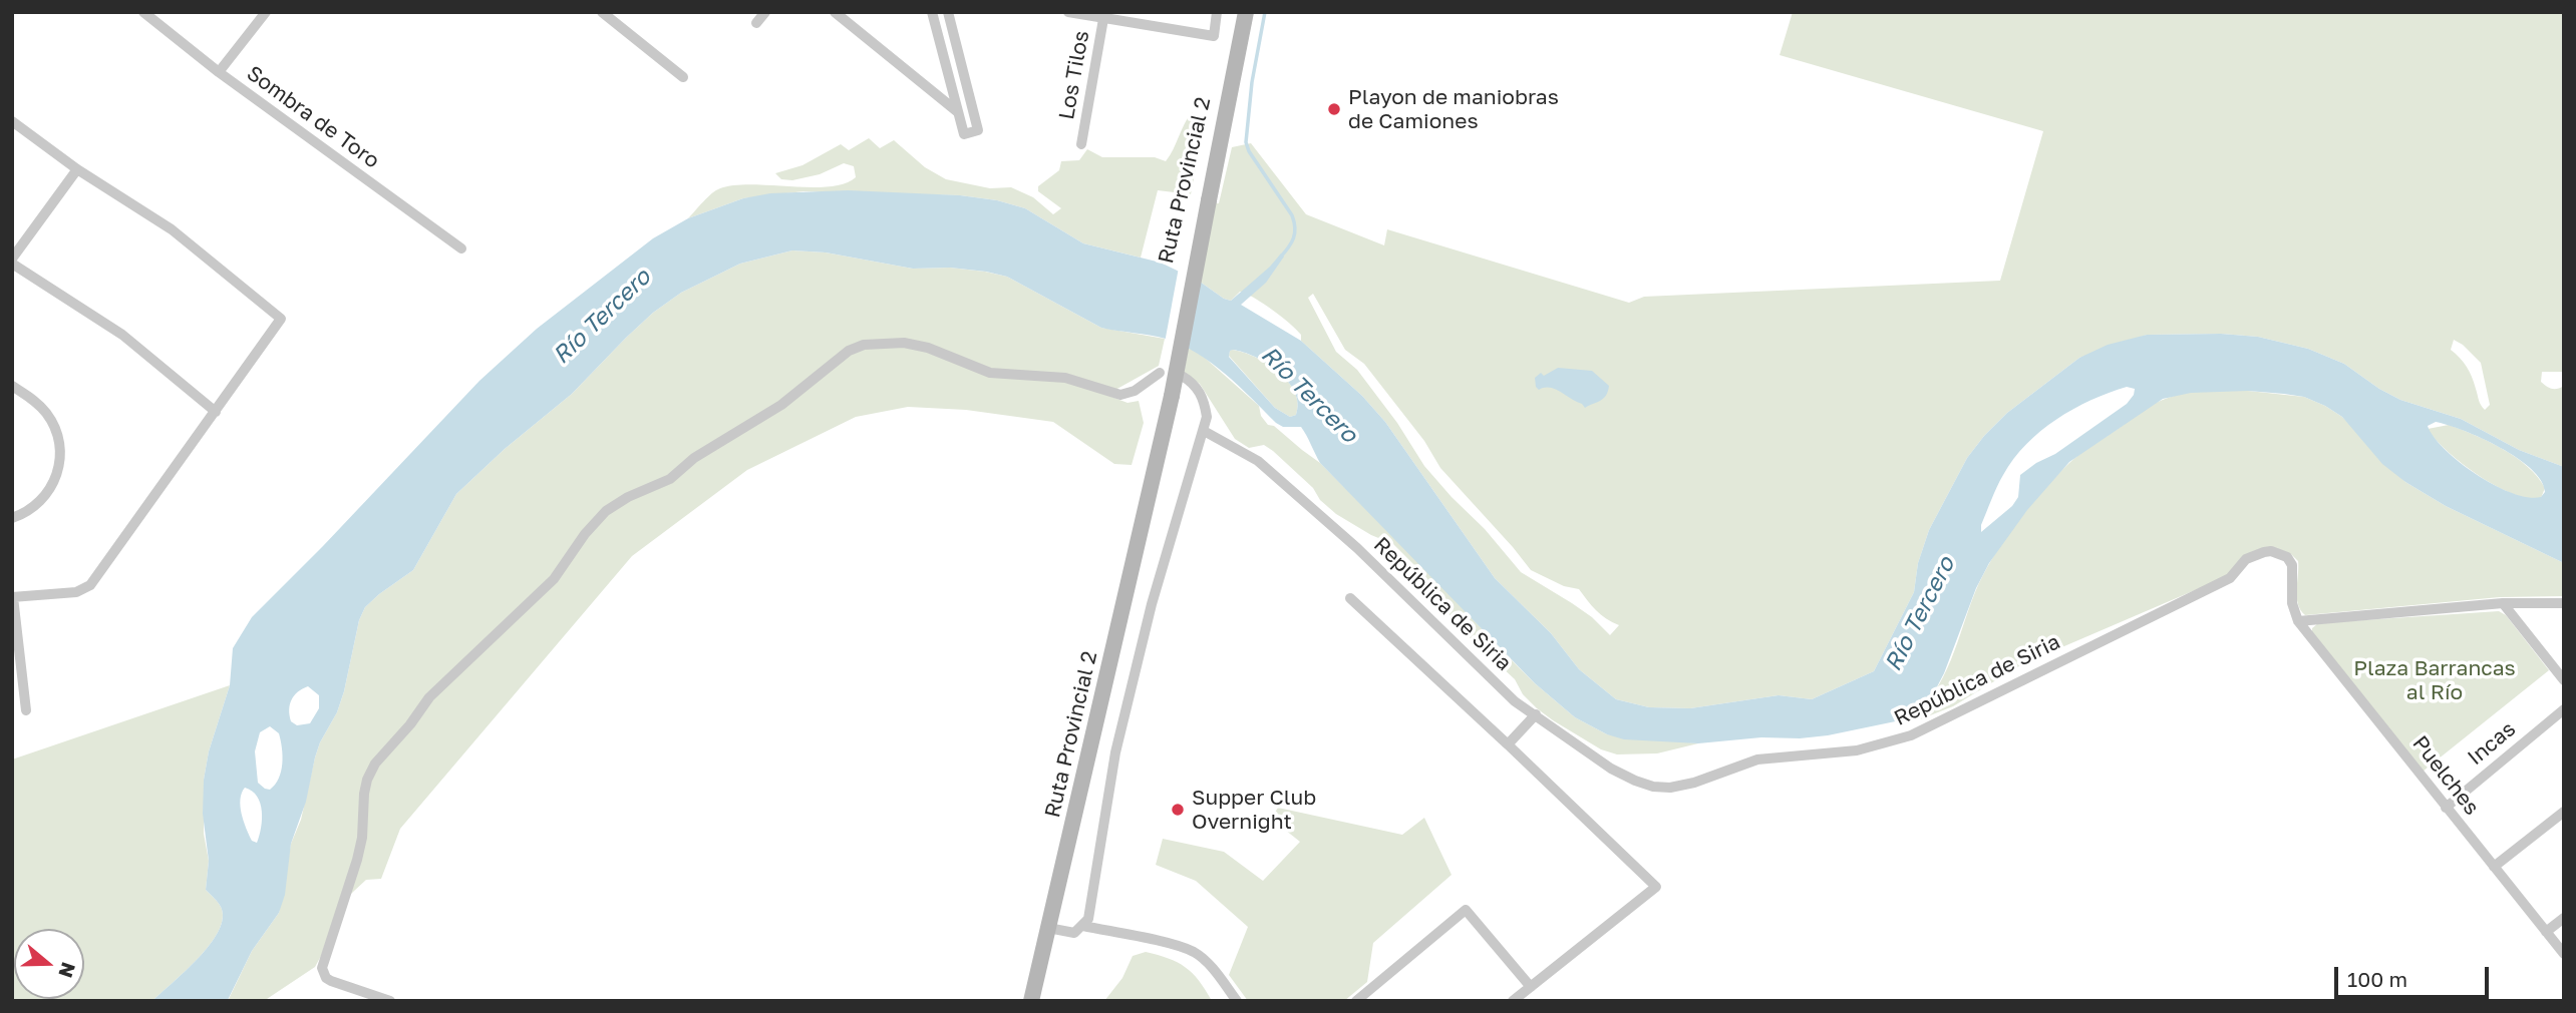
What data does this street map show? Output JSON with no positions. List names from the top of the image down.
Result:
{
  "streets": {
    "main road": ["Ruta Provincial 2"],
    "street": [
      "Los Tilos",
      "Sombra de Toro",
      "República de Siria",
      "Incas",
      "Puelches"
    ]
  },
  "crossings": [
    ["República de Siria", "Puelches"],
    ["Incas", "Puelches"]
  ],
  "water": ["Río Tercero"],
  "parks": ["Plaza Barrancas al Río"],
  "places": ["Playon de maniobras de Camiones", "Supper Club Overnight"],
  "scale_bar": "100 m",
  "north": "right"
}
